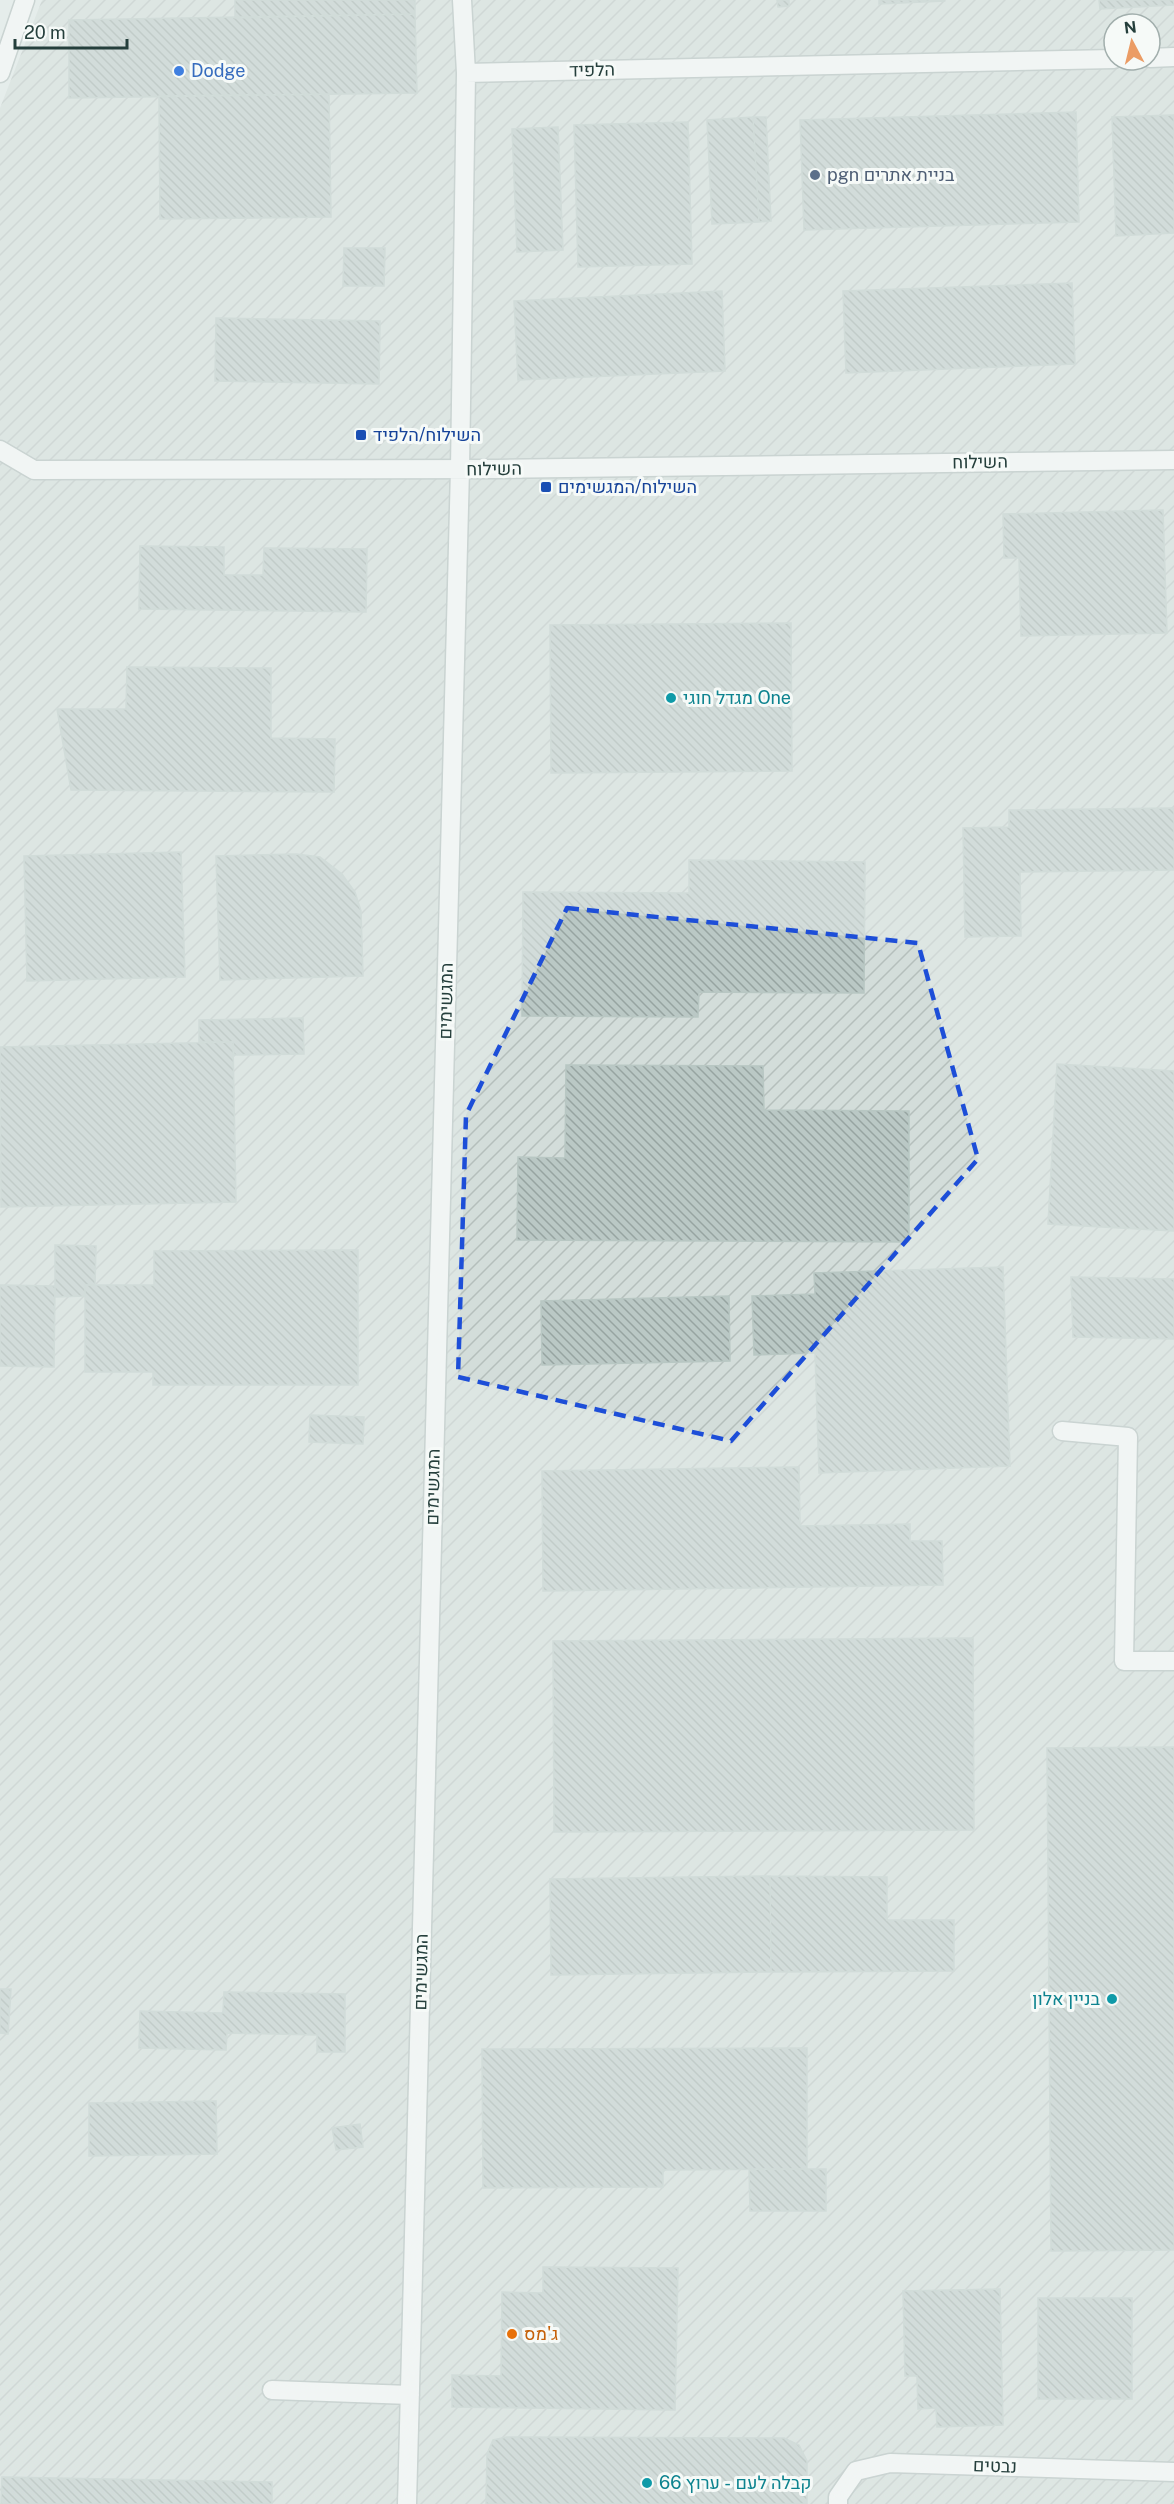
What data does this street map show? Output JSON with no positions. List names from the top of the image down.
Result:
{
  "streets": {
    "street": [
      "הלפיד",
      "השילוח",
      "המגשימים",
      "נבטים"
    ]
  },
  "crossings": [
    ["השילוח", "המגשימים"]
  ],
  "places": {
    "other": [
      "Dodge",
      "pgn בניית אתרים",
      "מגדל חוגי One",
      "בניין אלון",
      "ג'מס",
      "קבלה לעם - ערוץ 66"
    ],
    "transit": ["השילוח/הלפיד", "השילוח/המגשימים"]
  },
  "scale_bar": "20 m",
  "north": "top"
}
